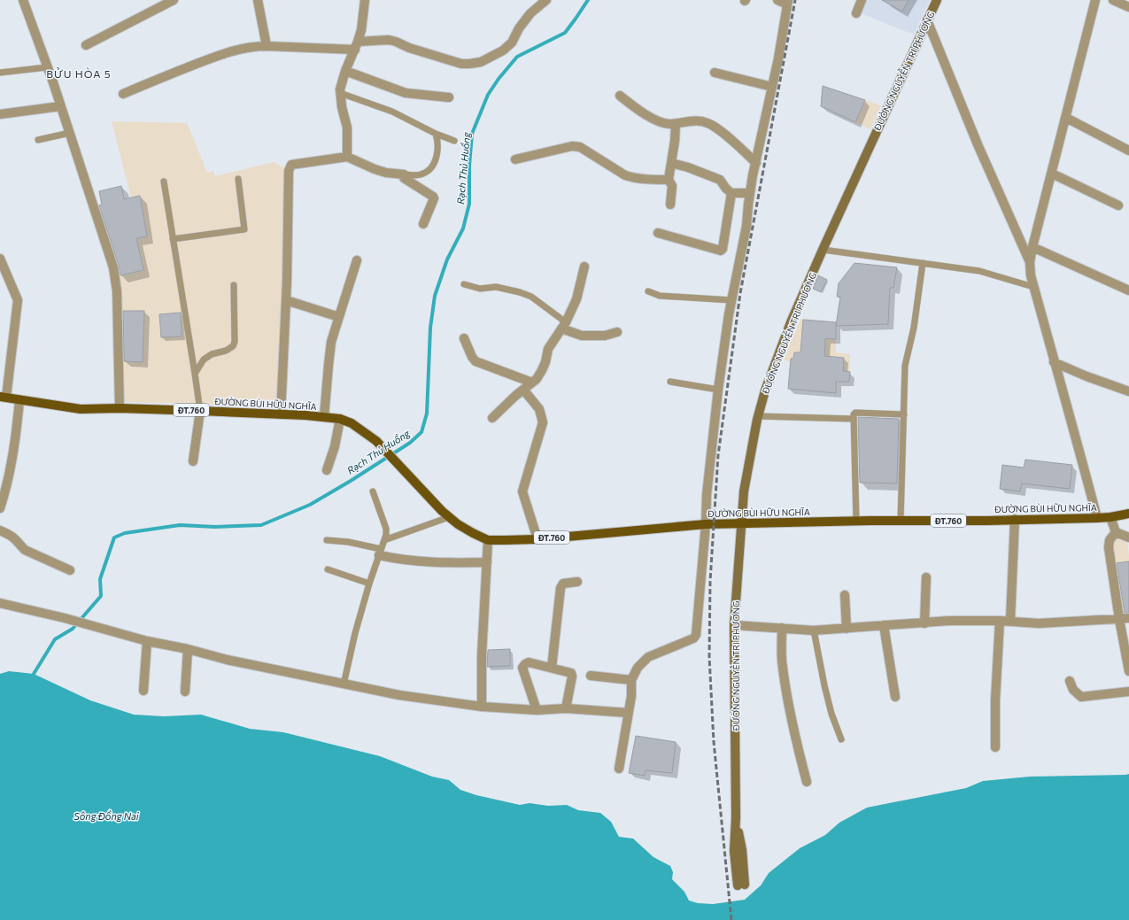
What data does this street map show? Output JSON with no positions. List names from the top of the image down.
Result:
{
  "streets": {
    "main road": ["ĐƯỜNG NGUYỄN TRI PHƯƠNG", "ĐƯỜNG BÙI HỮU NGHĨA", "ĐT.760"]
  },
  "crossings": [
    ["ĐƯỜNG NGUYỄN TRI PHƯƠNG", "ĐƯỜNG BÙI HỮU NGHĨA"]
  ],
  "districts": ["BỬU HÒA 5"],
  "water": ["Rạch Thủ Huồng", "Sông Đồng Nai"]
}
